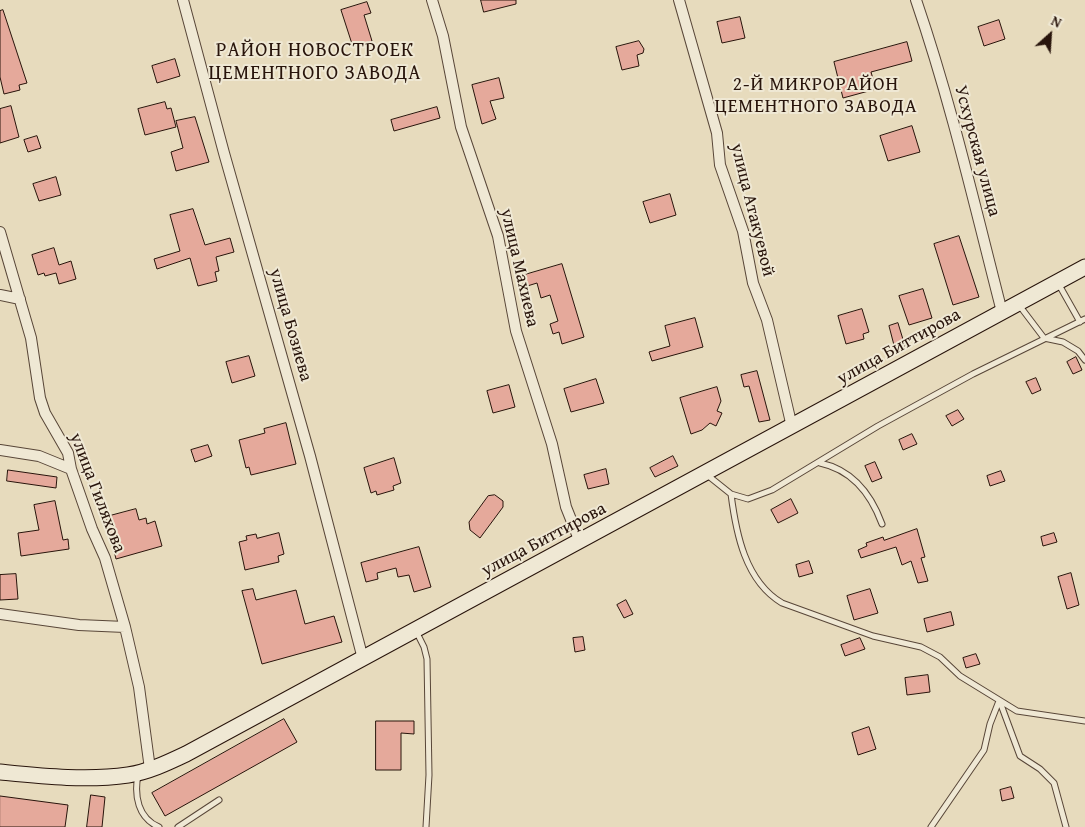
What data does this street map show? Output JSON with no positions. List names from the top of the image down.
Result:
{
  "streets": {
    "street": [
      "Усхурская улица",
      "улица Атакуевой",
      "улица Махиева",
      "улица Бозиева",
      "улица Биттирова",
      "улица Гиляхова"
    ]
  },
  "crossings": [
    ["Усхурская улица", "улица Биттирова"],
    ["улица Атакуевой", "улица Биттирова"],
    ["улица Махиева", "улица Биттирова"],
    ["улица Бозиева", "улица Биттирова"],
    ["улица Биттирова", "улица Гиляхова"]
  ],
  "districts": ["РАЙОН НОВОСТРОЕК ЦЕМЕНТНОГО ЗАВОДА", "2-Й МИКРОРАЙОН ЦЕМЕНТНОГО ЗАВОДА"],
  "north": "top right"
}
